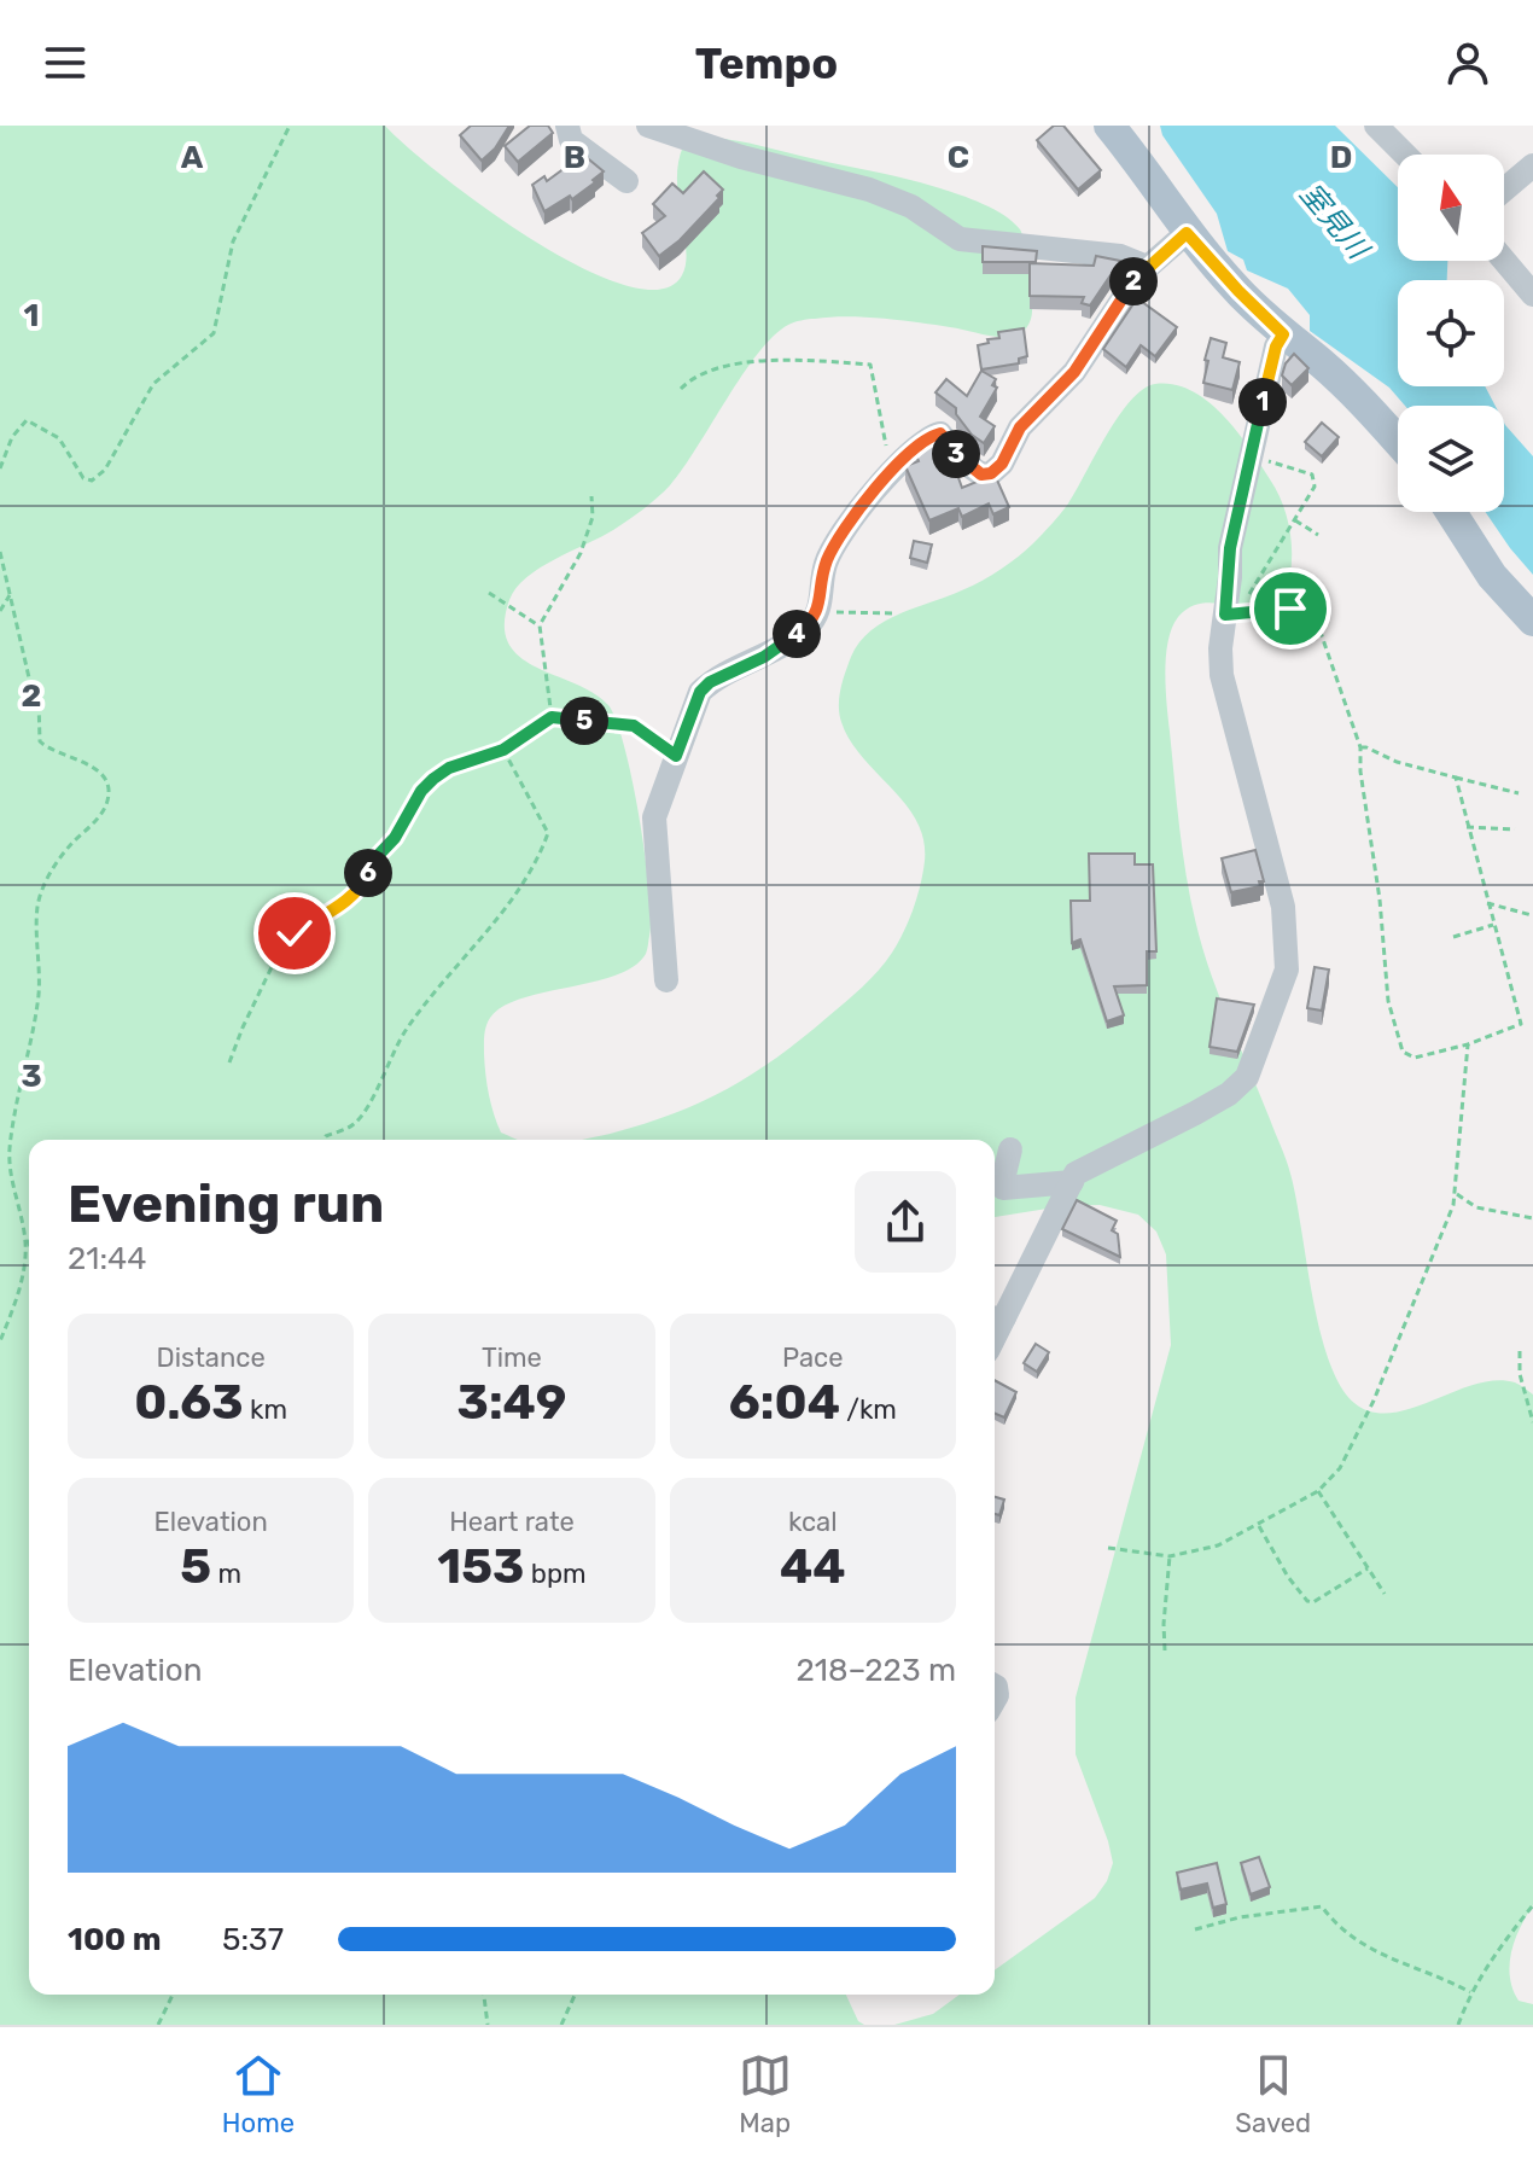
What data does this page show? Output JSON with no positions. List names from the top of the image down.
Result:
{
  "water": ["室見川"],
  "north": "top",
  "page": {
    "header": "Tempo",
    "pins": [
      "2",
      "1",
      "3",
      "4",
      "5",
      "6"
    ],
    "heading": ["Evening run", "21:44"],
    "stats": [
      ["Distance", "0.63 km"],
      ["Time", "3:49"],
      ["Pace", "6:04 /km"],
      ["Elevation", "5 m"],
      ["Heart rate", "153 bpm"],
      ["kcal", "44"]
    ],
    "chart": ["Elevation", "218–223 m"],
    "list": [
      {
        "name": "100 m",
        "note": "5:37"
      }
    ],
    "tabs": ["Home", "Map", "Saved"]
  },
  "grid": {
    "columns": [
      "A",
      "B",
      "C",
      "D"
    ],
    "rows": ["1", "2", "3"]
  }
}
